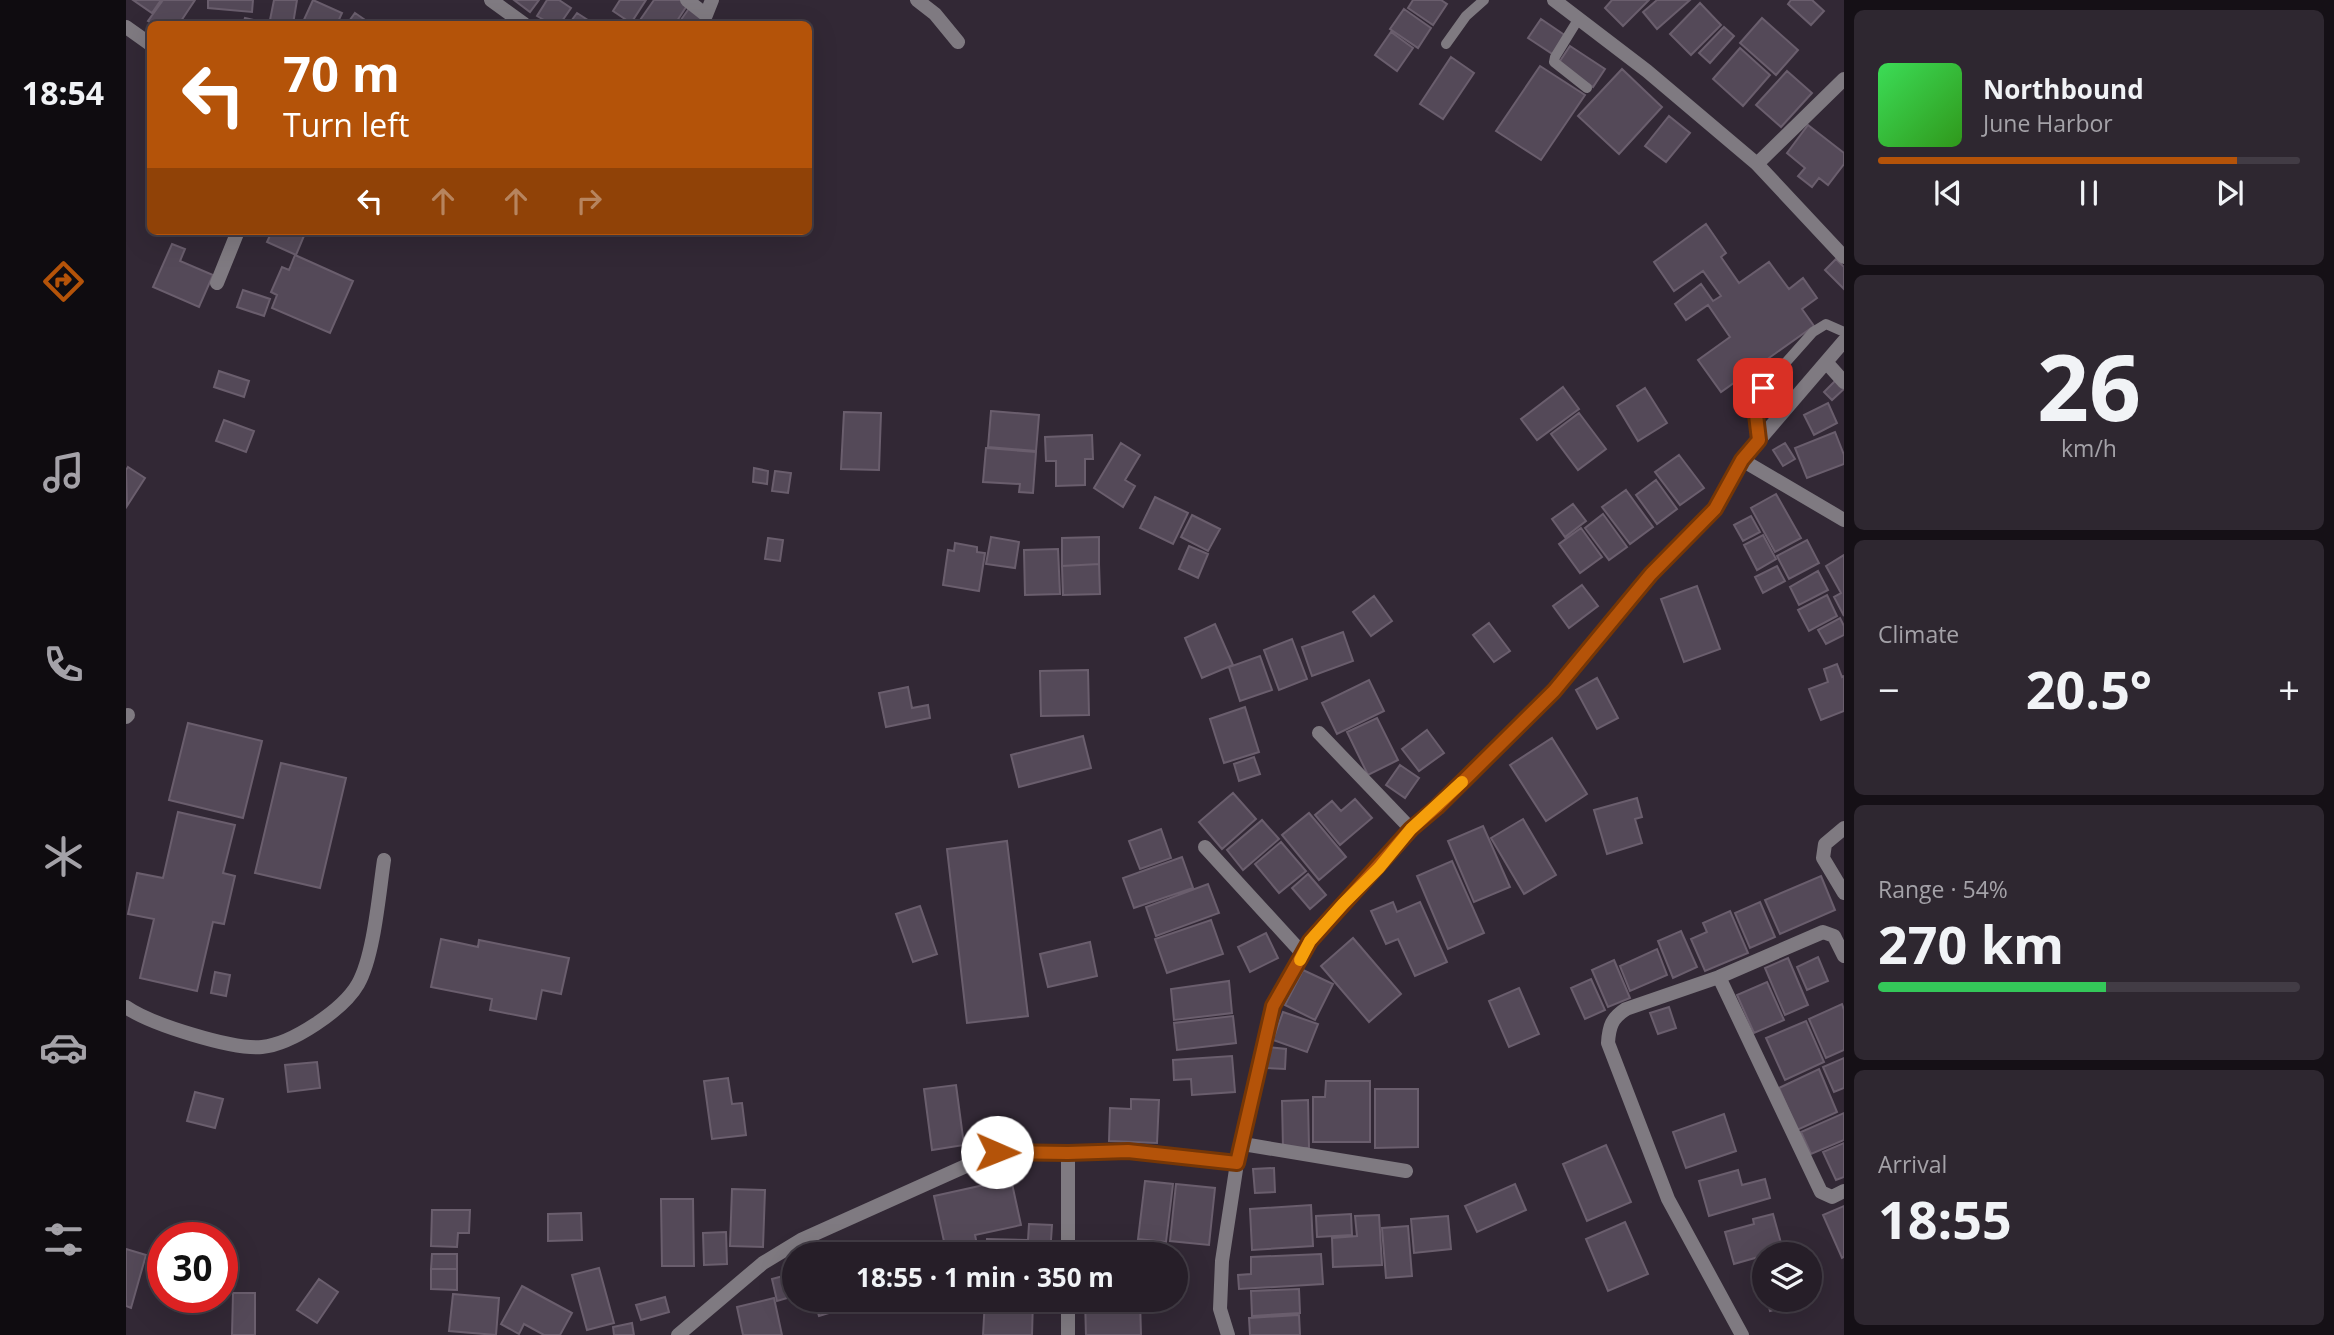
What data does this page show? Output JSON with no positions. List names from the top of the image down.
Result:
{
  "page": {
    "tabs": "18:54",
    "turn": ["70 m", "Turn left"],
    "song": ["Northbound", "June Harbor"],
    "tile": [
      ["26", "km/h"],
      "Climate",
      ["Range · 54%", "270 km"],
      ["Arrival", "18:55"]
    ],
    "heat": ["−", "20.5°", "+"],
    "limit": "30",
    "trip": "18:55 · 1 min · 350 m"
  }
}
